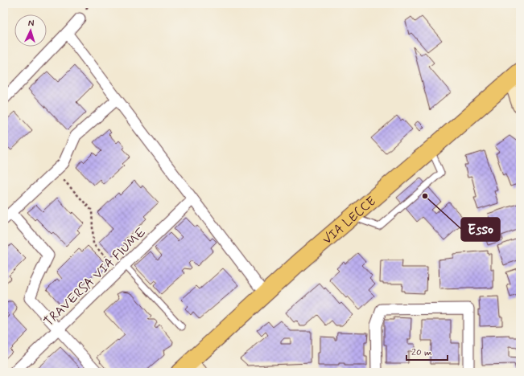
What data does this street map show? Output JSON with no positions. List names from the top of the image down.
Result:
{
  "streets": {
    "main road": ["VIA LECCE"],
    "street": ["TRAVERSA VIA FIUME"]
  },
  "places": ["Esso"],
  "scale_bar": "20 m",
  "north": "top"
}
